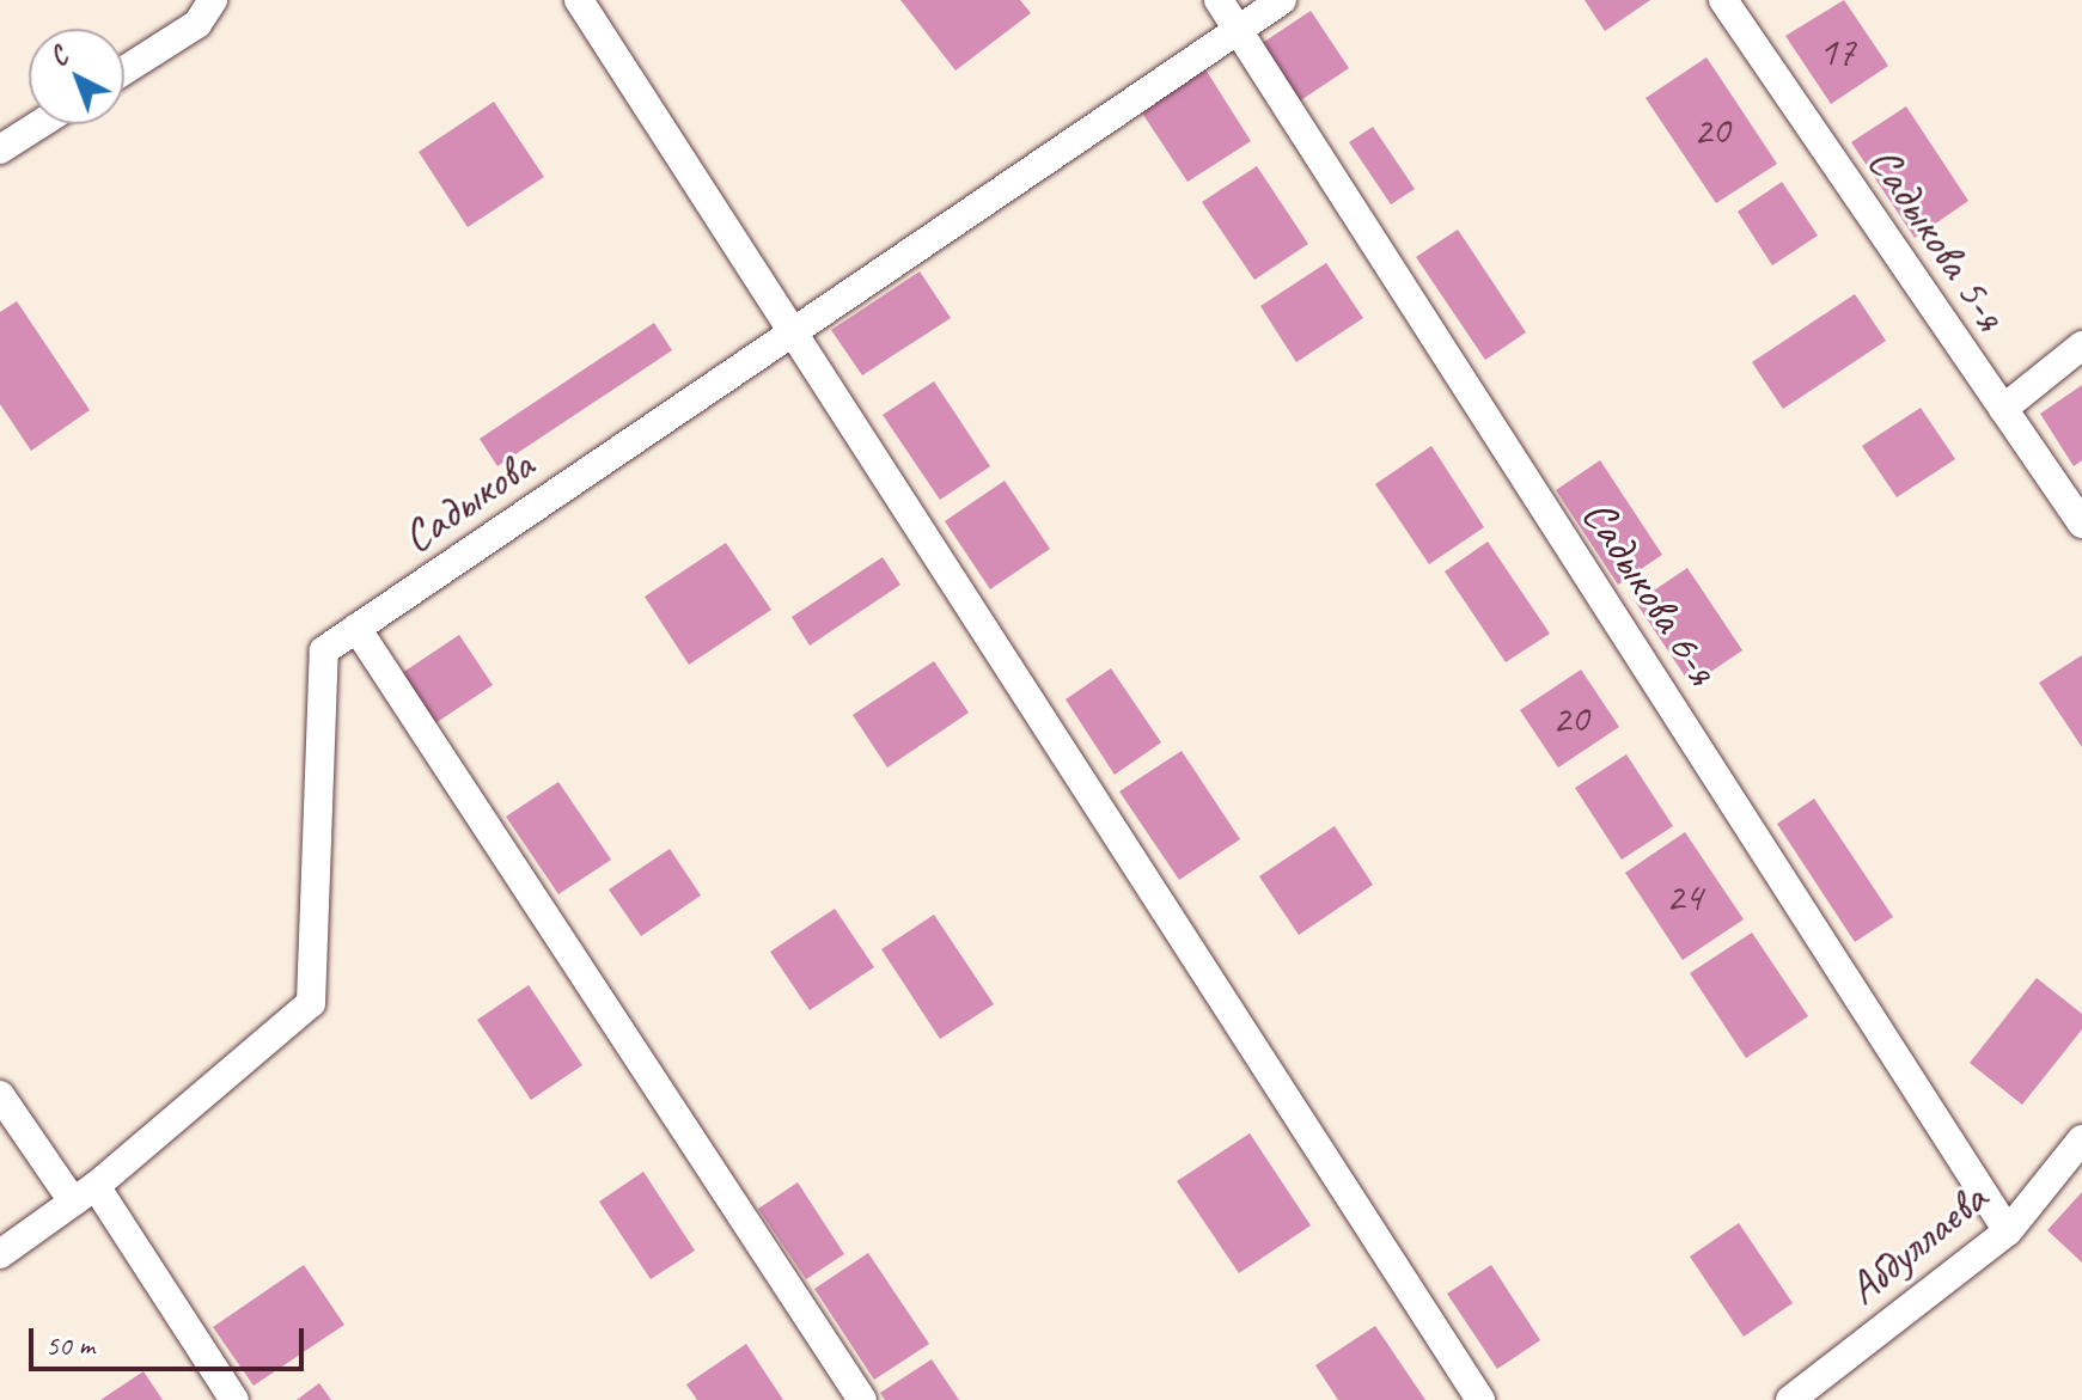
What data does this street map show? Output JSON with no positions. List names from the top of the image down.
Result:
{
  "streets": {
    "street": [
      "Садыкова 5-я",
      "Садыкова",
      "Садыкова 6-я",
      "Абдуллаева"
    ]
  },
  "crossings": [
    ["Садыкова", "Садыкова 6-я"],
    ["Садыкова 6-я", "Абдуллаева"]
  ],
  "house_numbers": [
    "17",
    "20",
    "20",
    "24"
  ],
  "scale_bar": "50 m",
  "north": "top left"
}
